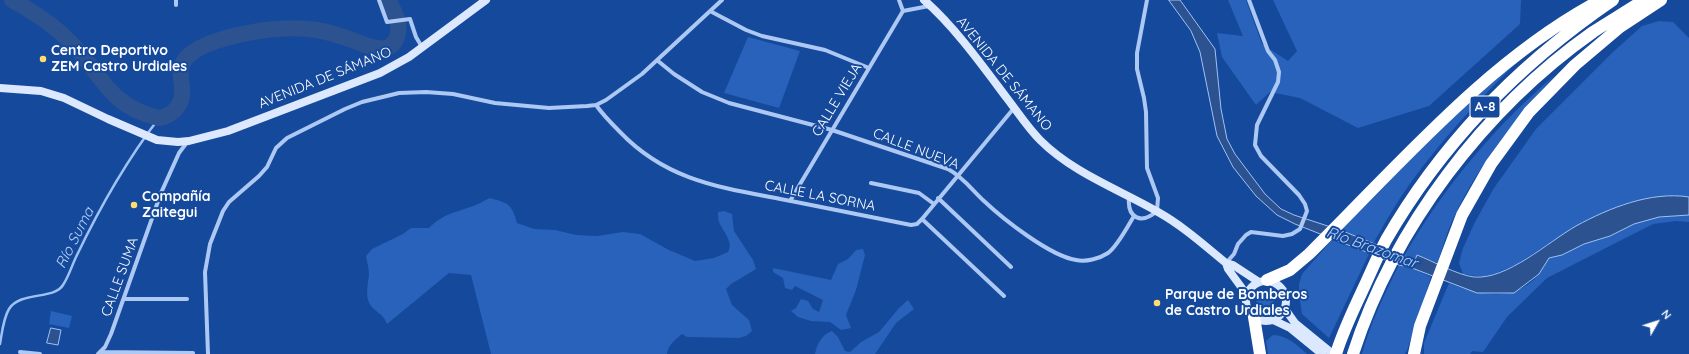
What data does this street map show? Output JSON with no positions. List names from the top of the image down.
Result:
{
  "streets": {
    "highway": ["A-8"],
    "street": [
      "AVENIDA DE SÁMANO",
      "CALLE VIEJA",
      "CALLE NUEVA",
      "CALLE LA SORNA",
      "CALLE SUMA"
    ]
  },
  "crossings": [
    ["AVENIDA DE SÁMANO", "CALLE SUMA"],
    ["CALLE VIEJA", "CALLE NUEVA"],
    ["CALLE VIEJA", "CALLE LA SORNA"]
  ],
  "water": ["Río Suma", "Río Brazomar"],
  "places": ["Centro Deportivo ZEM Castro Urdiales", "Compañía Zaitegui", "Parque de Bomberos de Castro Urdiales"],
  "north": "top right"
}
